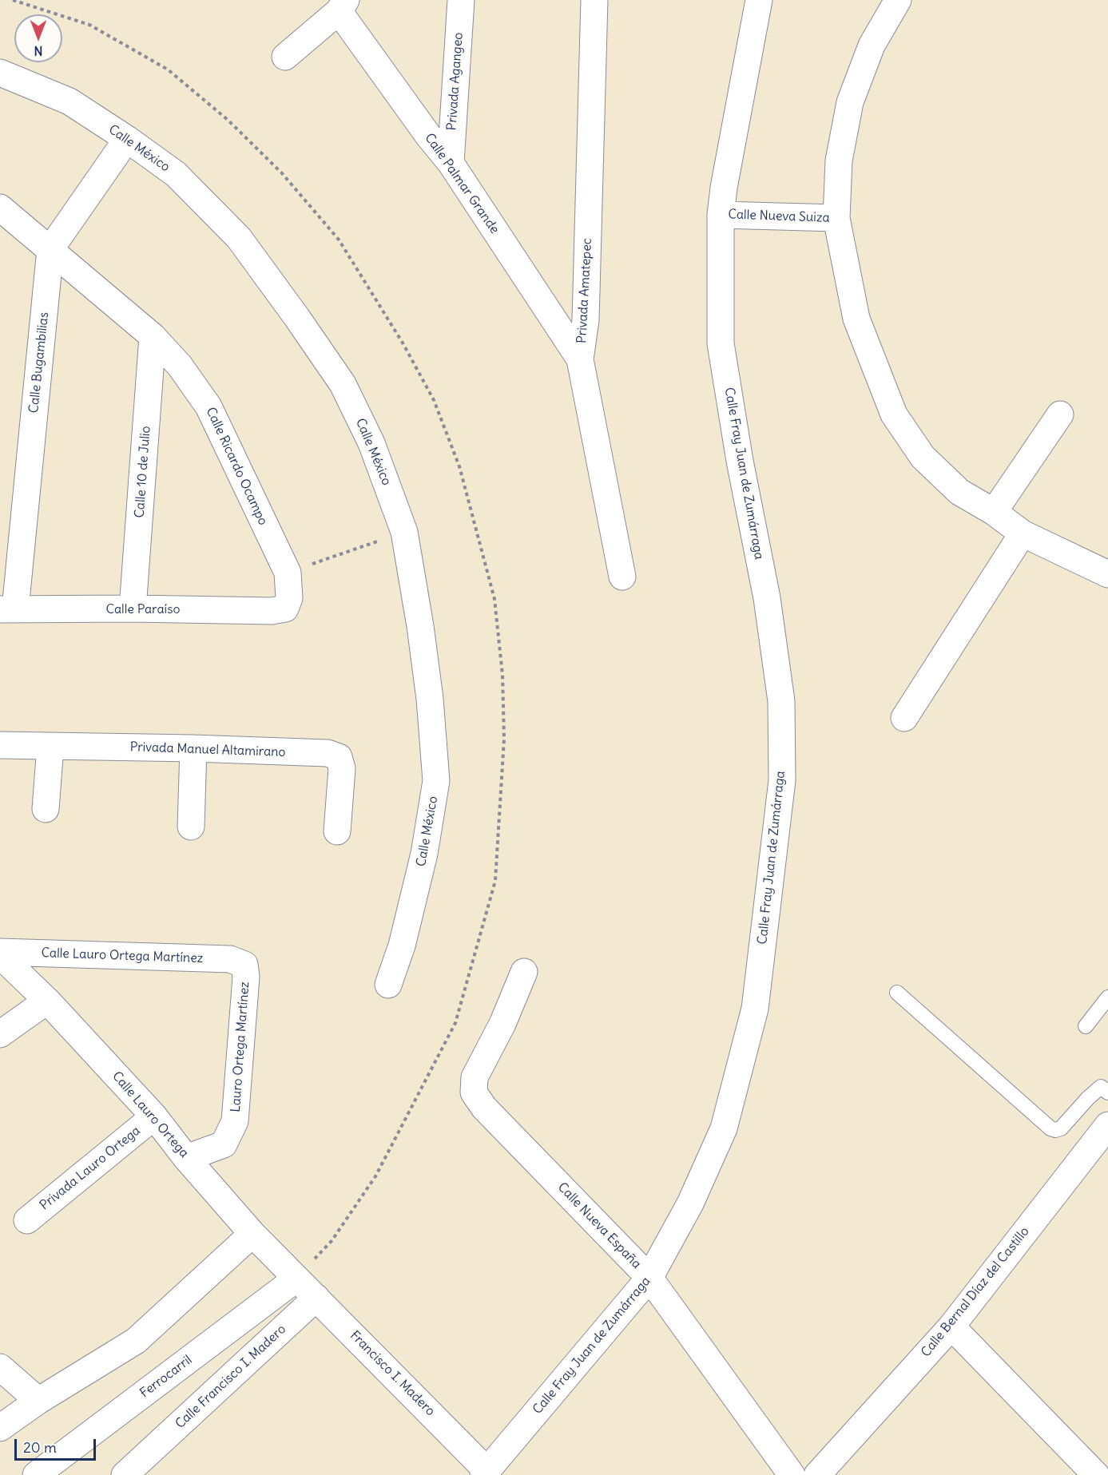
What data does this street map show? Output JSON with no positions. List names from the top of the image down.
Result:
{
  "streets": {
    "street": [
      "Privada Agangeo",
      "Calle México",
      "Calle Palmar Grande",
      "Calle Nueva Suiza",
      "Privada Amatepec",
      "Calle Bugambilias",
      "Calle Ricardo Ocampo",
      "Calle 10 de Julio",
      "Calle Fray Juan de Zumárraga",
      "Calle Paraíso",
      "Privada Manuel Altamirano",
      "Calle Lauro Ortega Martínez",
      "Lauro Ortega Martínez",
      "Calle Lauro Ortega",
      "Privada Lauro Ortega",
      "Calle Nueva España",
      "Calle Bernal Díaz del Castillo",
      "Francisco I. Madero",
      "Ferrocarril",
      "Calle Francisco I. Madero"
    ]
  },
  "crossings": [
    ["Privada Agangeo", "Calle Palmar Grande"],
    ["Calle México", "Calle Bugambilias"],
    ["Calle Palmar Grande", "Privada Amatepec"],
    ["Calle Nueva Suiza", "Calle Fray Juan de Zumárraga"],
    ["Calle Bugambilias", "Calle Ricardo Ocampo"],
    ["Calle Bugambilias", "Calle Paraíso"],
    ["Calle Ricardo Ocampo", "Calle 10 de Julio"],
    ["Calle Ricardo Ocampo", "Calle Paraíso"],
    ["Calle 10 de Julio", "Calle Paraíso"],
    ["Calle Fray Juan de Zumárraga", "Calle Nueva España"],
    ["Calle Fray Juan de Zumárraga", "Francisco I. Madero"],
    ["Calle Lauro Ortega Martínez", "Lauro Ortega Martínez"],
    ["Calle Lauro Ortega Martínez", "Calle Lauro Ortega"],
    ["Lauro Ortega Martínez", "Calle Lauro Ortega"],
    ["Calle Lauro Ortega", "Privada Lauro Ortega"],
    ["Calle Lauro Ortega", "Francisco I. Madero"],
    ["Calle Lauro Ortega", "Ferrocarril"],
    ["Francisco I. Madero", "Ferrocarril"],
    ["Francisco I. Madero", "Calle Francisco I. Madero"]
  ],
  "scale_bar": "20 m",
  "north": "bottom"
}
